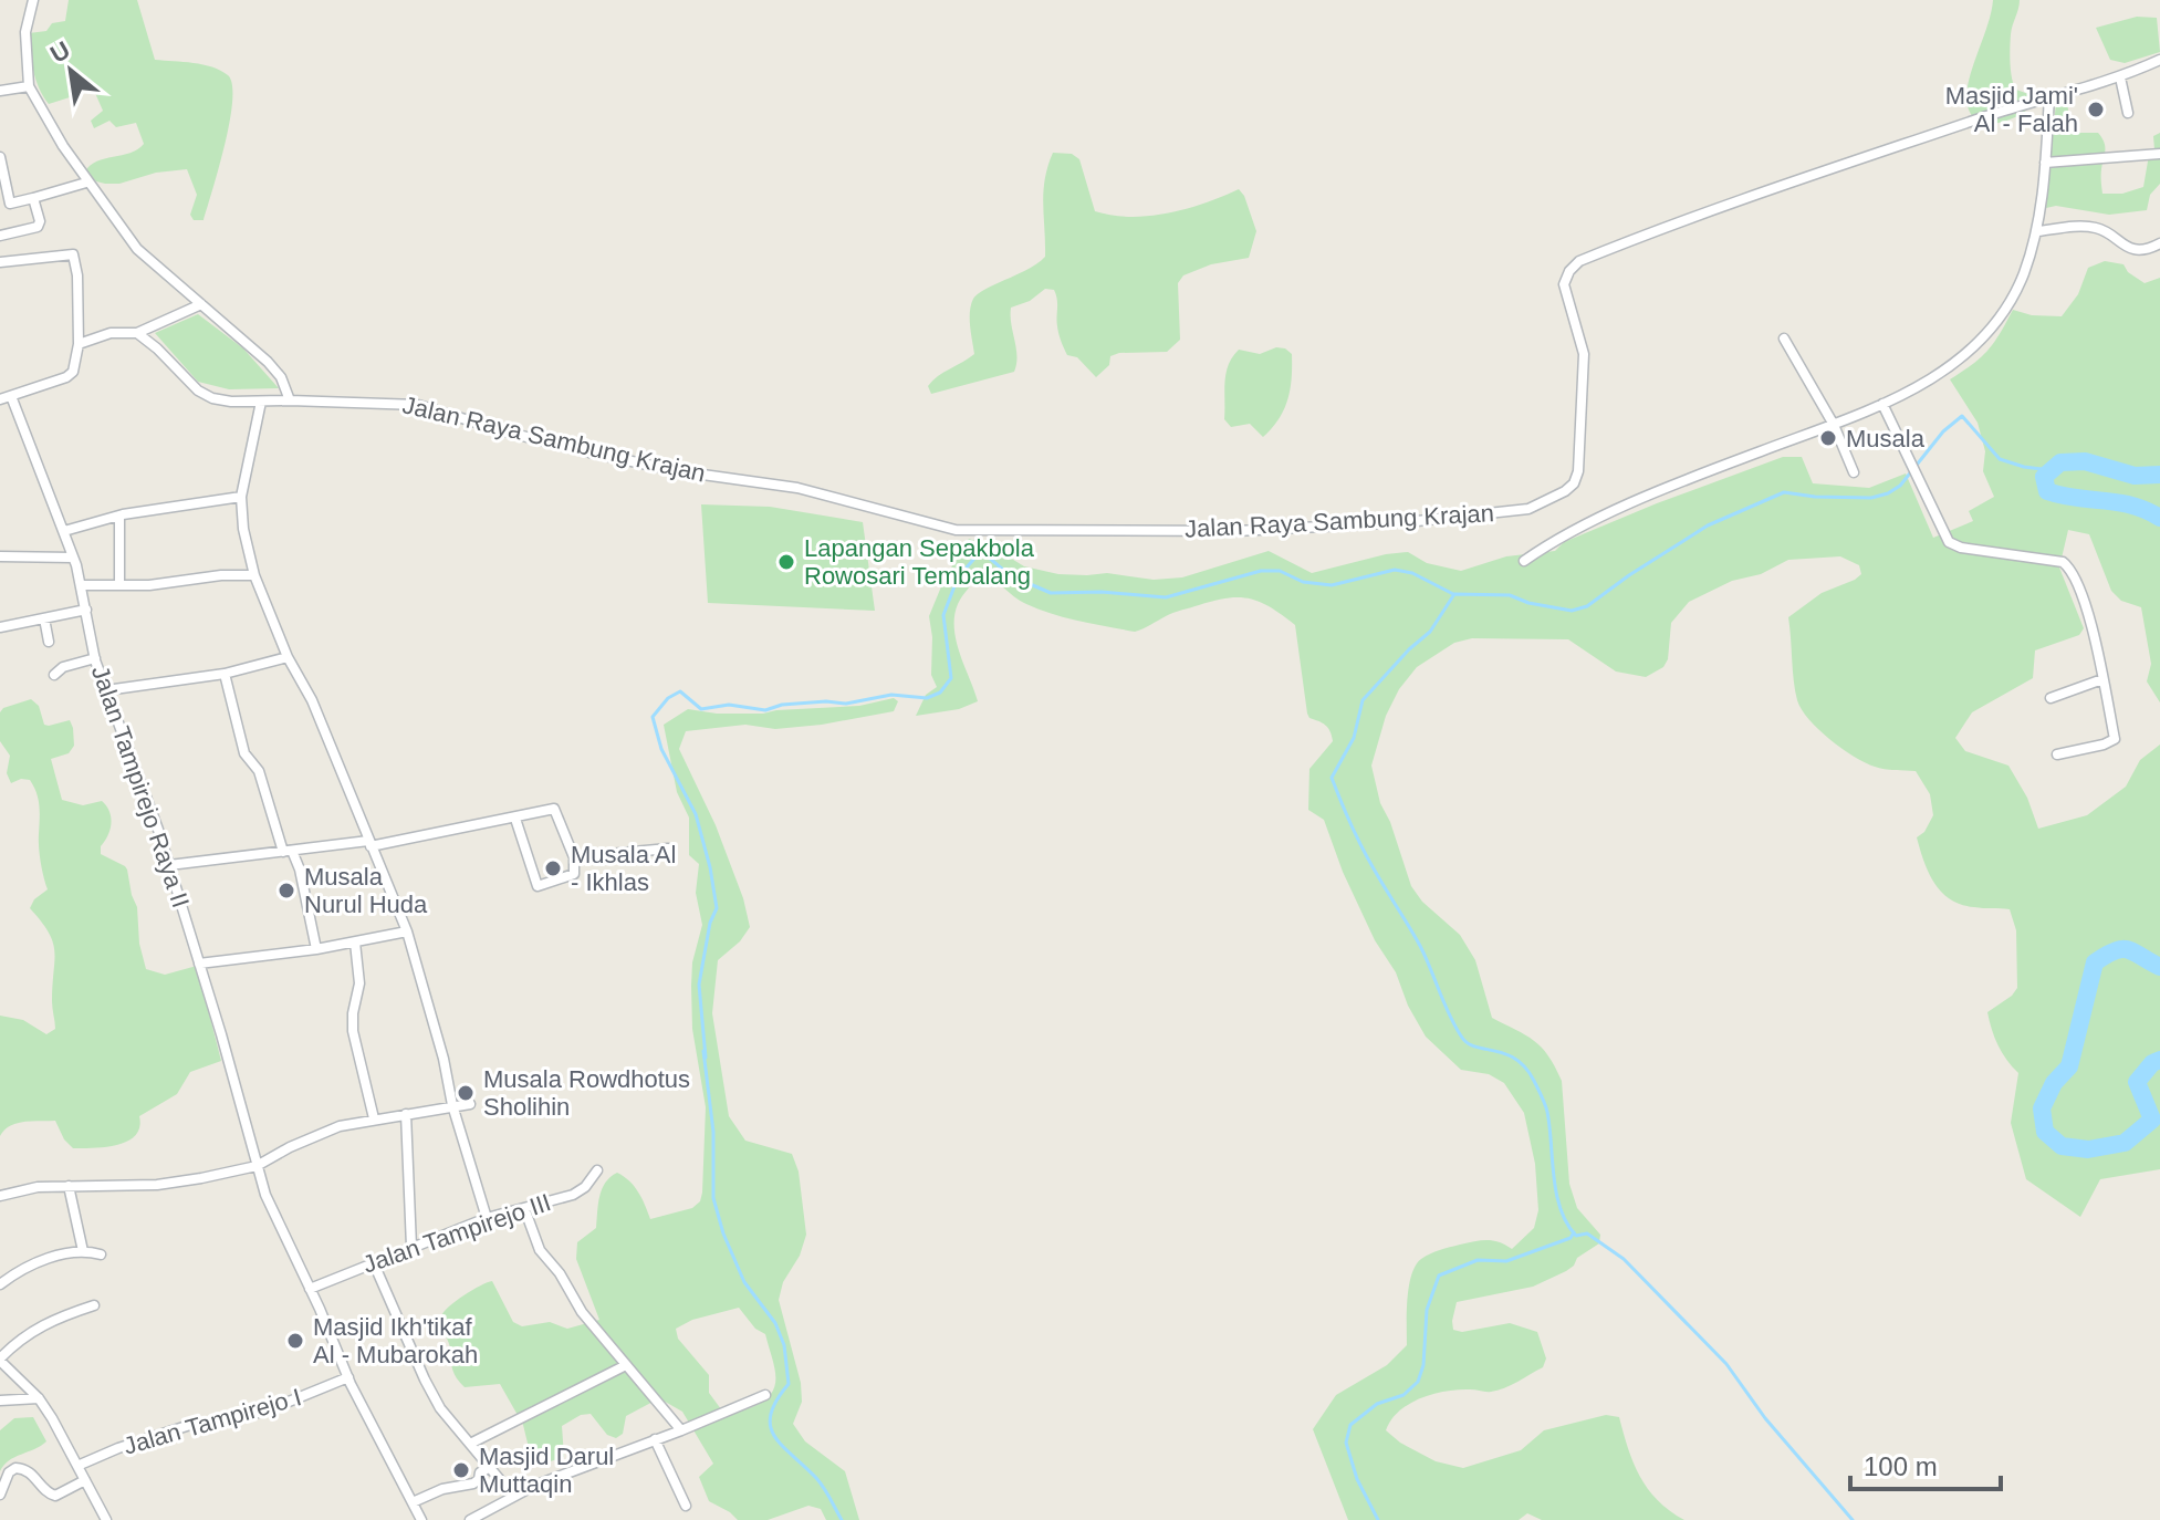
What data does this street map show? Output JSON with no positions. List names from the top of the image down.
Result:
{
  "streets": {
    "street": [
      "Jalan Raya Sambung Krajan",
      "Jalan Tampirejo Raya II",
      "Jalan Tampirejo III",
      "Jalan Tampirejo I"
    ]
  },
  "crossings": [
    ["Jalan Tampirejo Raya II", "Jalan Tampirejo III"],
    ["Jalan Tampirejo Raya II", "Jalan Tampirejo I"]
  ],
  "places": [
    "Masjid Jami' Al - Falah",
    "Musala",
    "Lapangan Sepakbola Rowosari Tembalang",
    "Musala Al - Ikhlas",
    "Musala Nurul Huda",
    "Musala Rowdhotus Sholihin",
    "Masjid Ikh'tikaf Al - Mubarokah",
    "Masjid Darul Muttaqin"
  ],
  "scale_bar": "100 m",
  "north": "top left"
}
